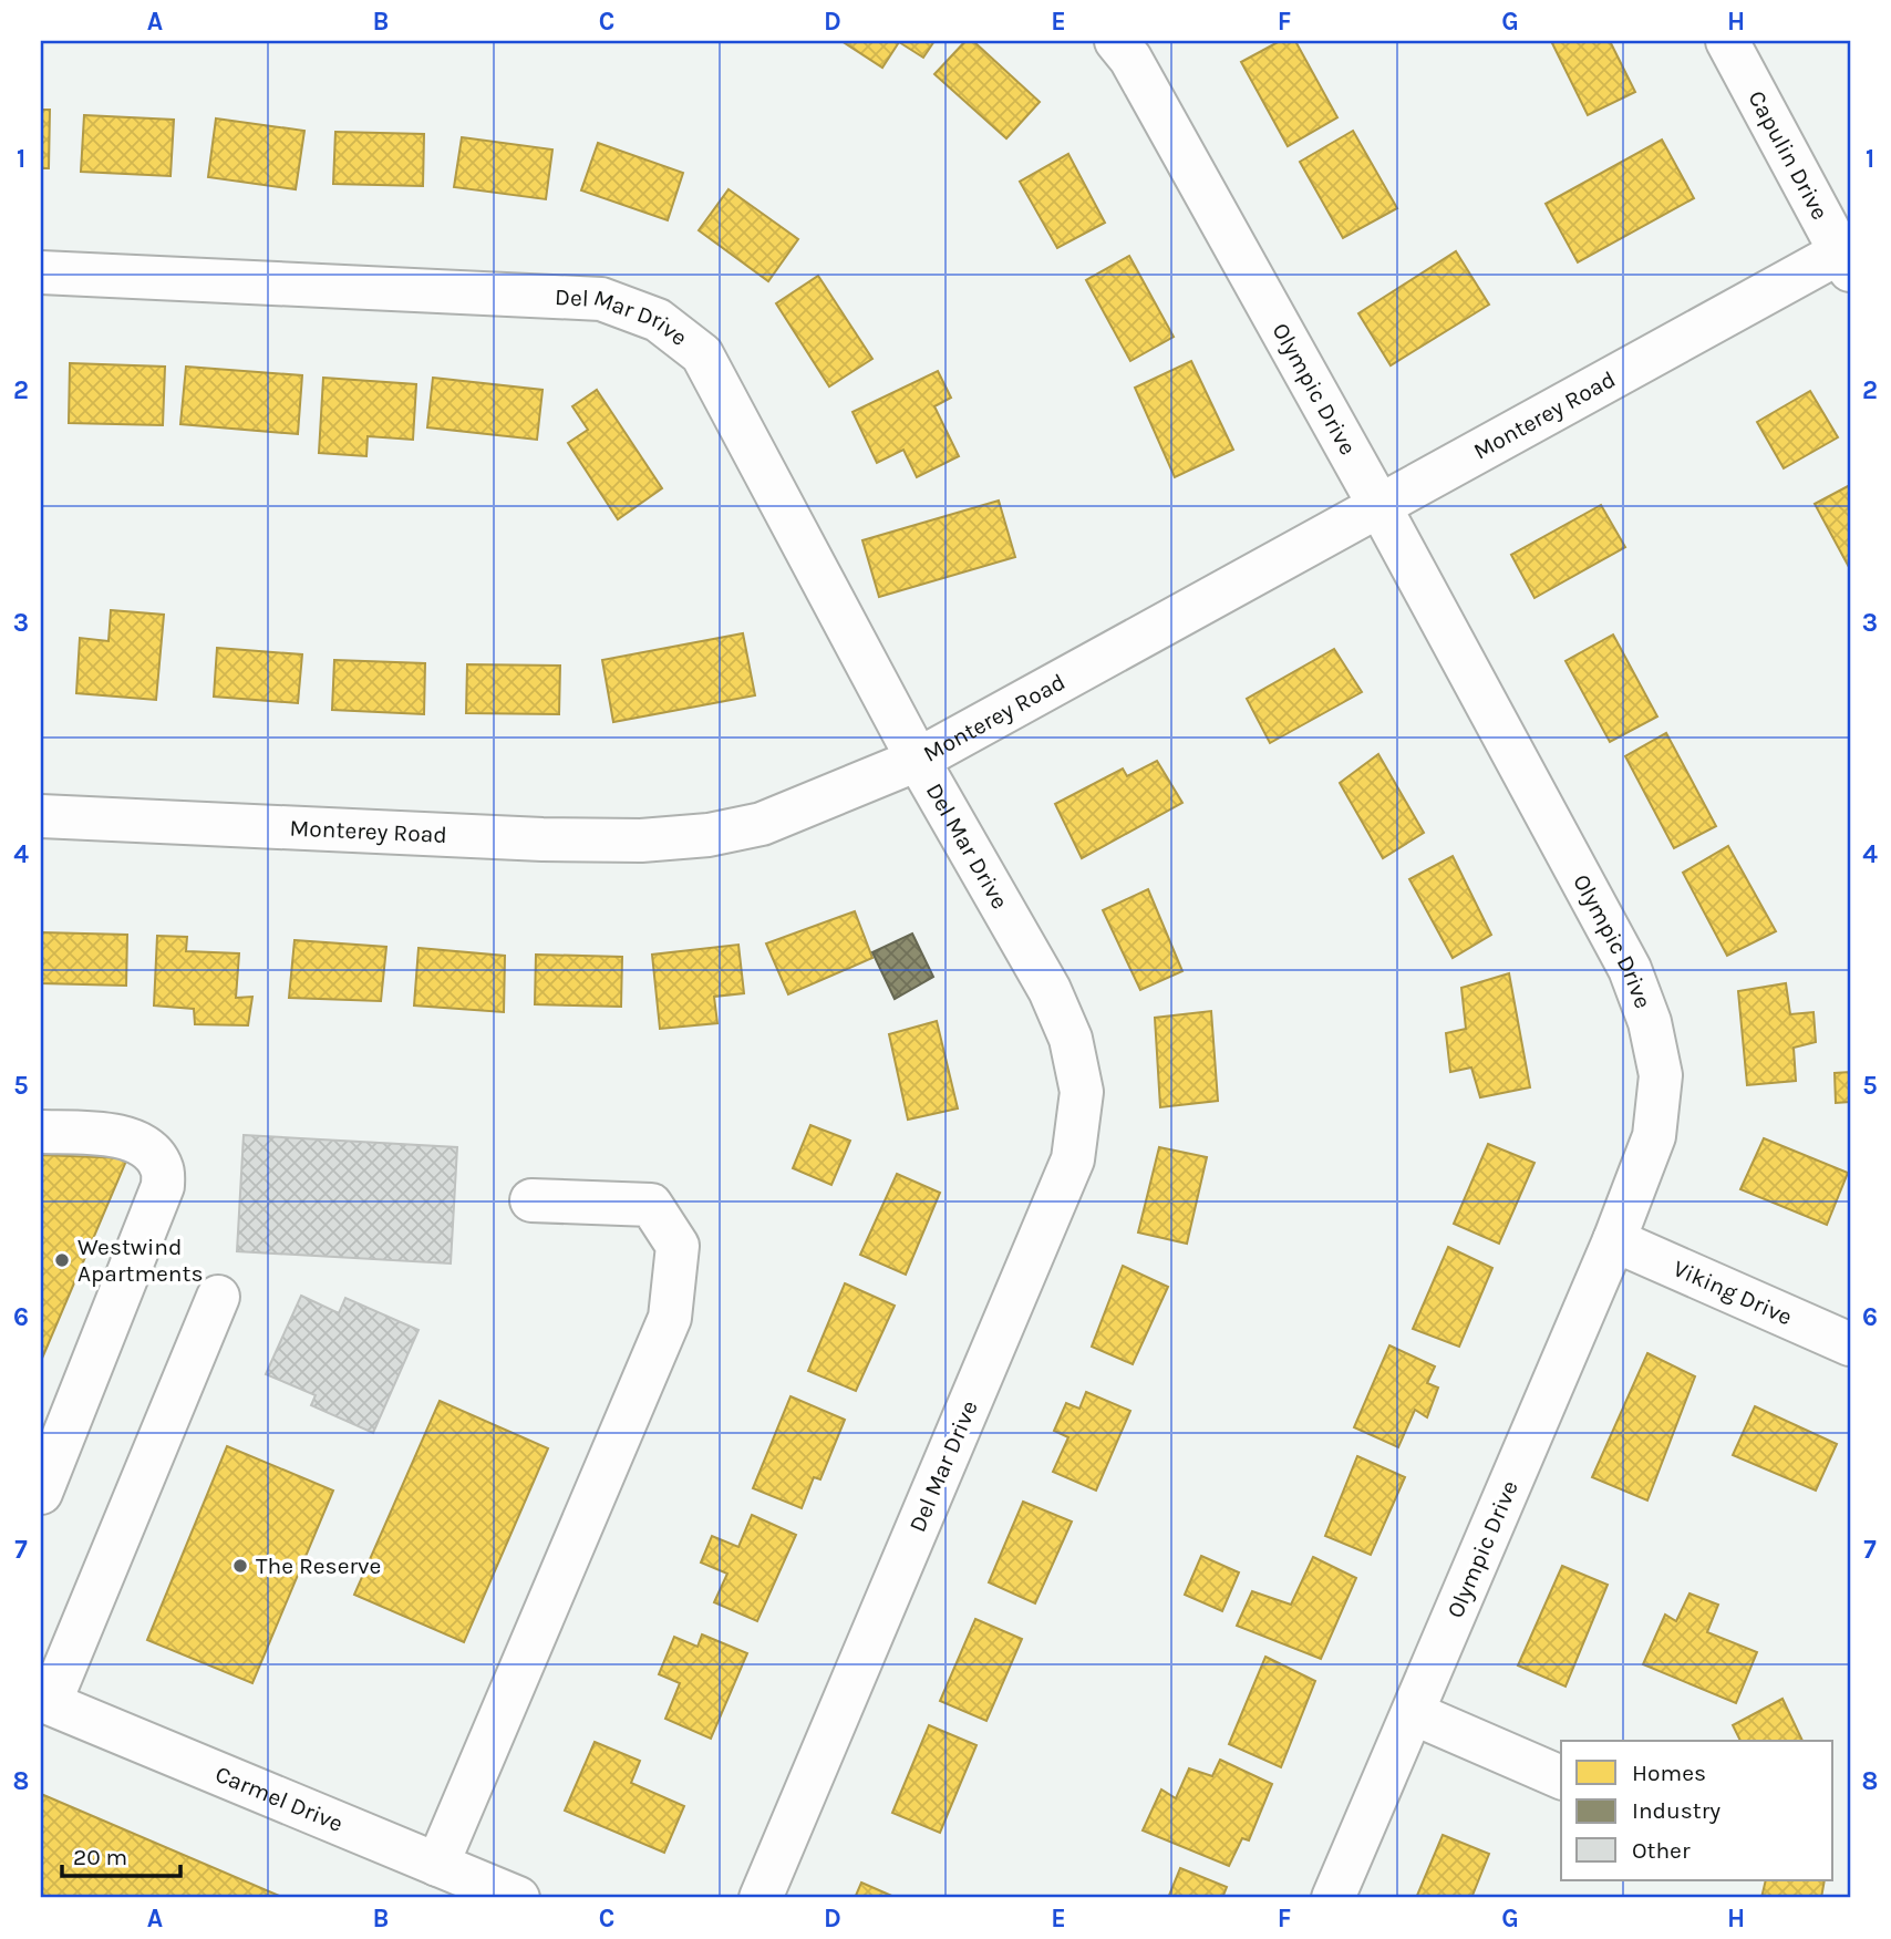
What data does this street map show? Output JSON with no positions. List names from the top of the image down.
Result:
{
  "streets": {
    "street": [
      "Capulin Drive",
      "Del Mar Drive",
      "Olympic Drive",
      "Monterey Road",
      "Viking Drive",
      "Carmel Drive"
    ]
  },
  "crossings": [
    ["Capulin Drive", "Monterey Road"],
    ["Del Mar Drive", "Monterey Road"],
    ["Olympic Drive", "Monterey Road"],
    ["Olympic Drive", "Viking Drive"]
  ],
  "places": ["Westwind Apartments", "The Reserve"],
  "legend": ["Homes", "Industry", "Other"],
  "scale_bar": "20 m",
  "grid": {
    "columns": [
      "A",
      "B",
      "C",
      "D",
      "E",
      "F",
      "G",
      "H"
    ],
    "rows": [
      "1",
      "2",
      "3",
      "4",
      "5",
      "6",
      "7",
      "8"
    ]
  }
}
